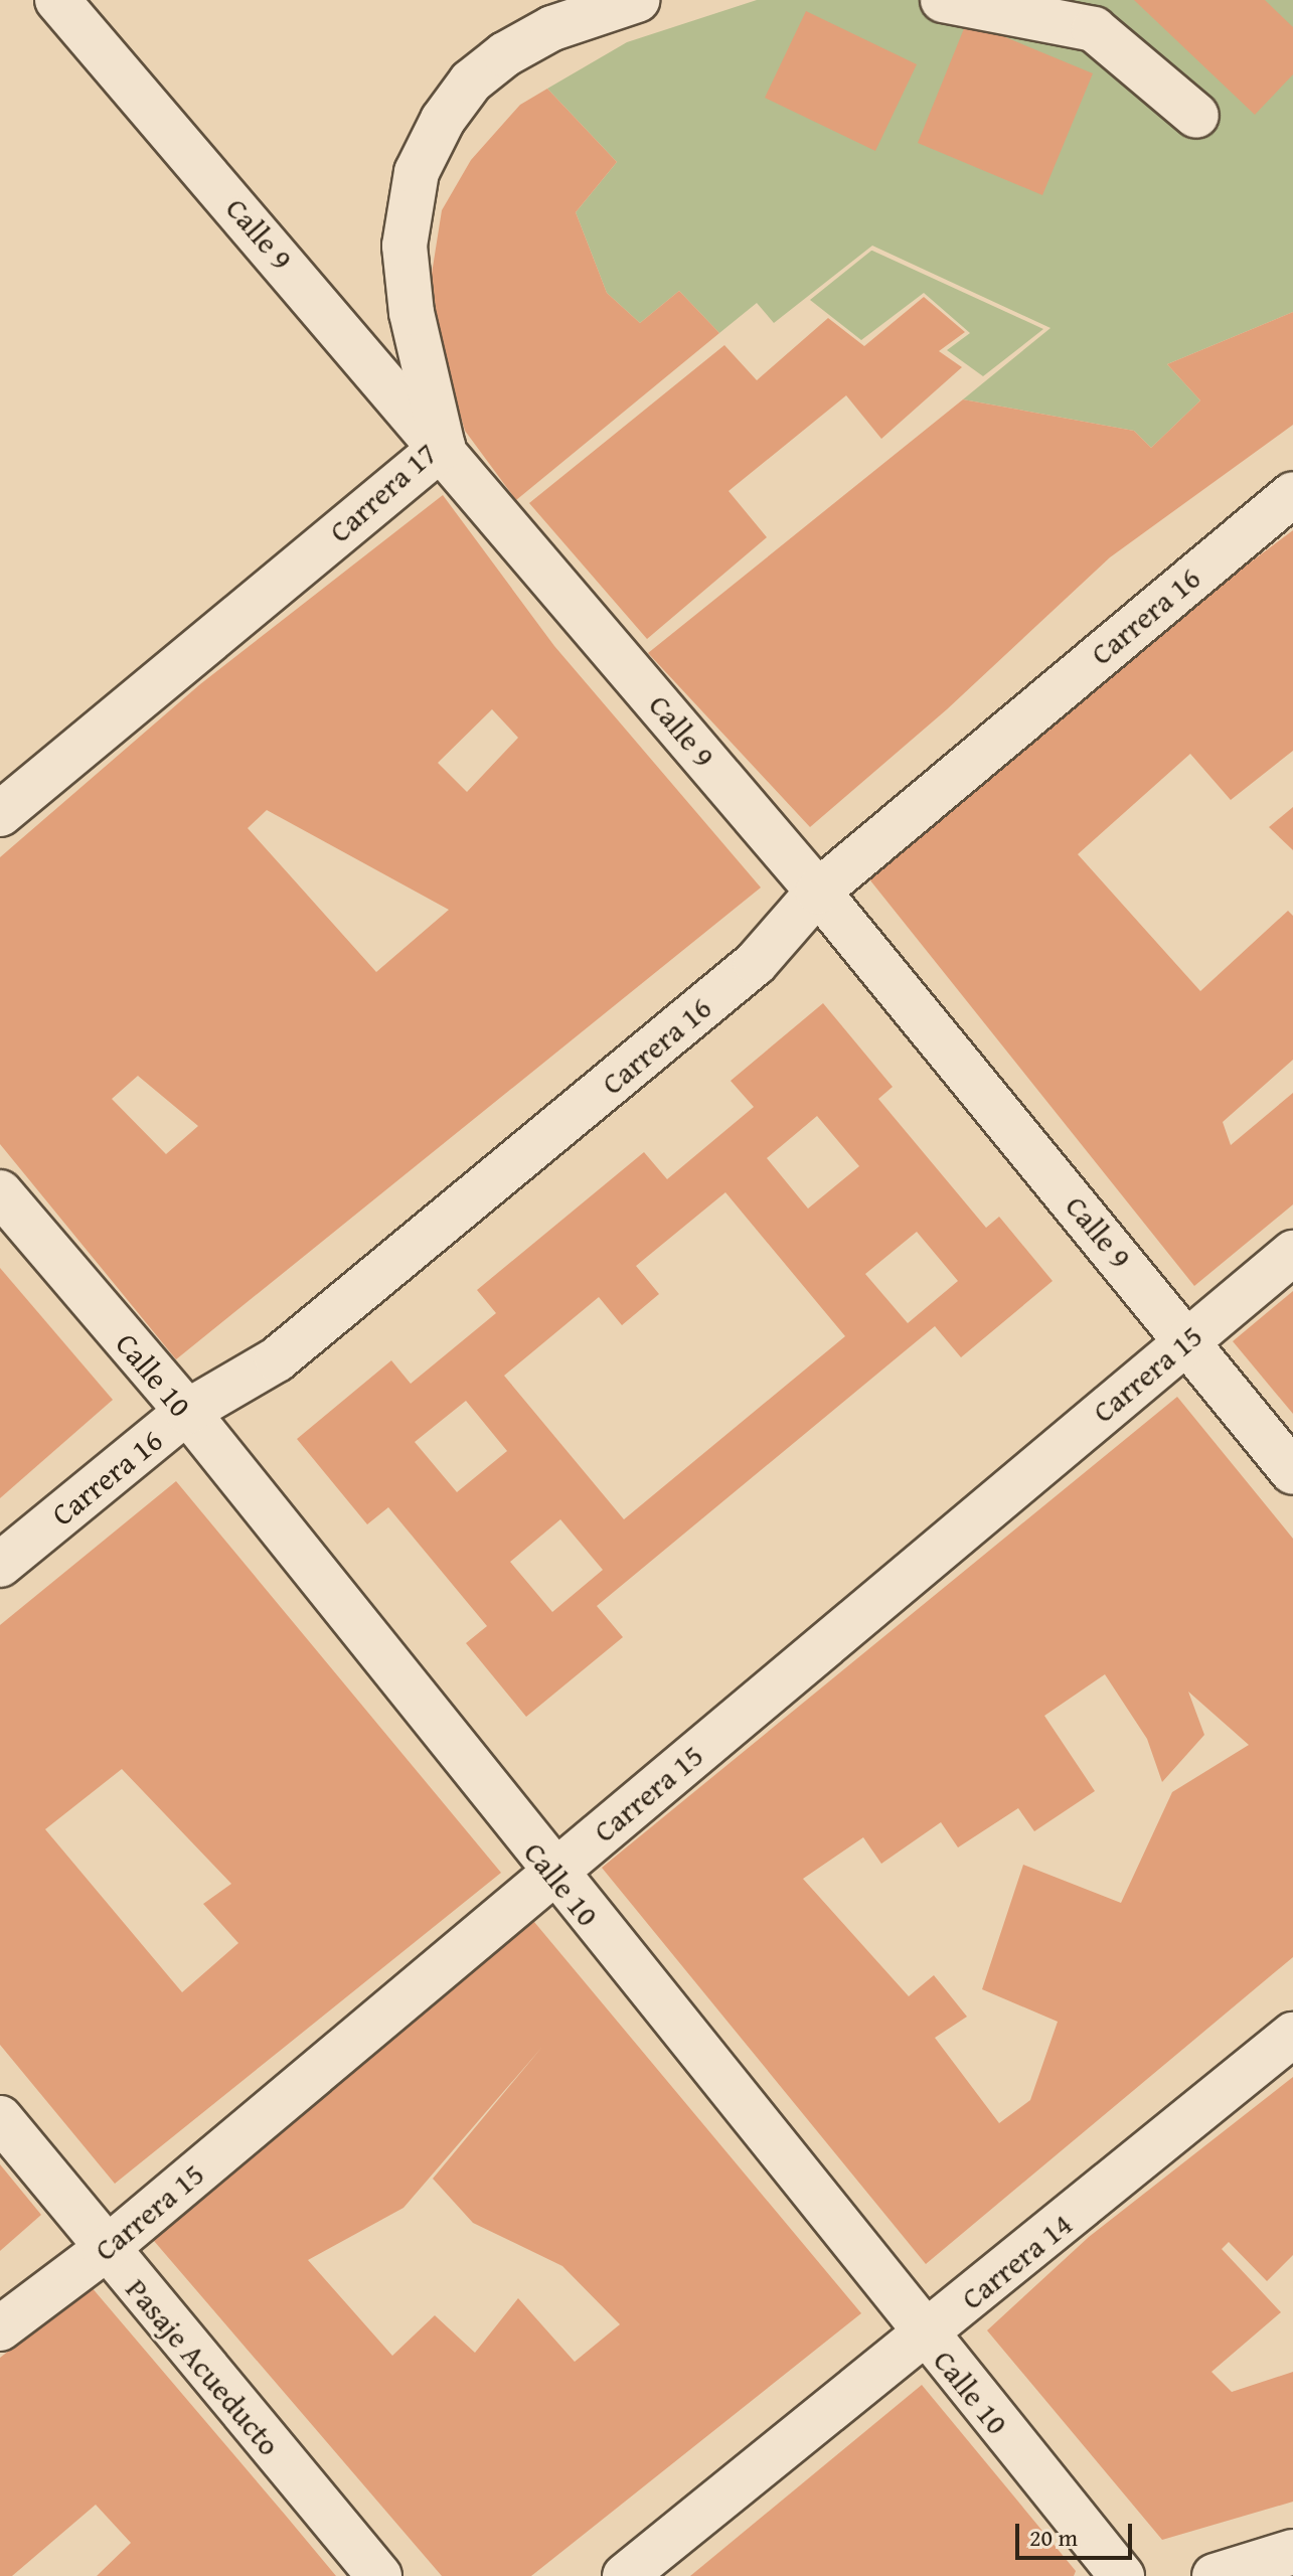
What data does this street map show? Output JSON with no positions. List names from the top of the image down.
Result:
{
  "streets": {
    "street": [
      "Calle 9",
      "Carrera 17",
      "Carrera 16",
      "Carrera 15",
      "Calle 10",
      "Carrera 14",
      "Pasaje Acueducto"
    ]
  },
  "crossings": [
    ["Calle 9", "Carrera 17"],
    ["Calle 9", "Carrera 16"],
    ["Calle 9", "Carrera 15"],
    ["Carrera 16", "Calle 10"],
    ["Carrera 15", "Calle 10"],
    ["Carrera 15", "Pasaje Acueducto"],
    ["Calle 10", "Carrera 14"]
  ],
  "scale_bar": "20 m"
}
